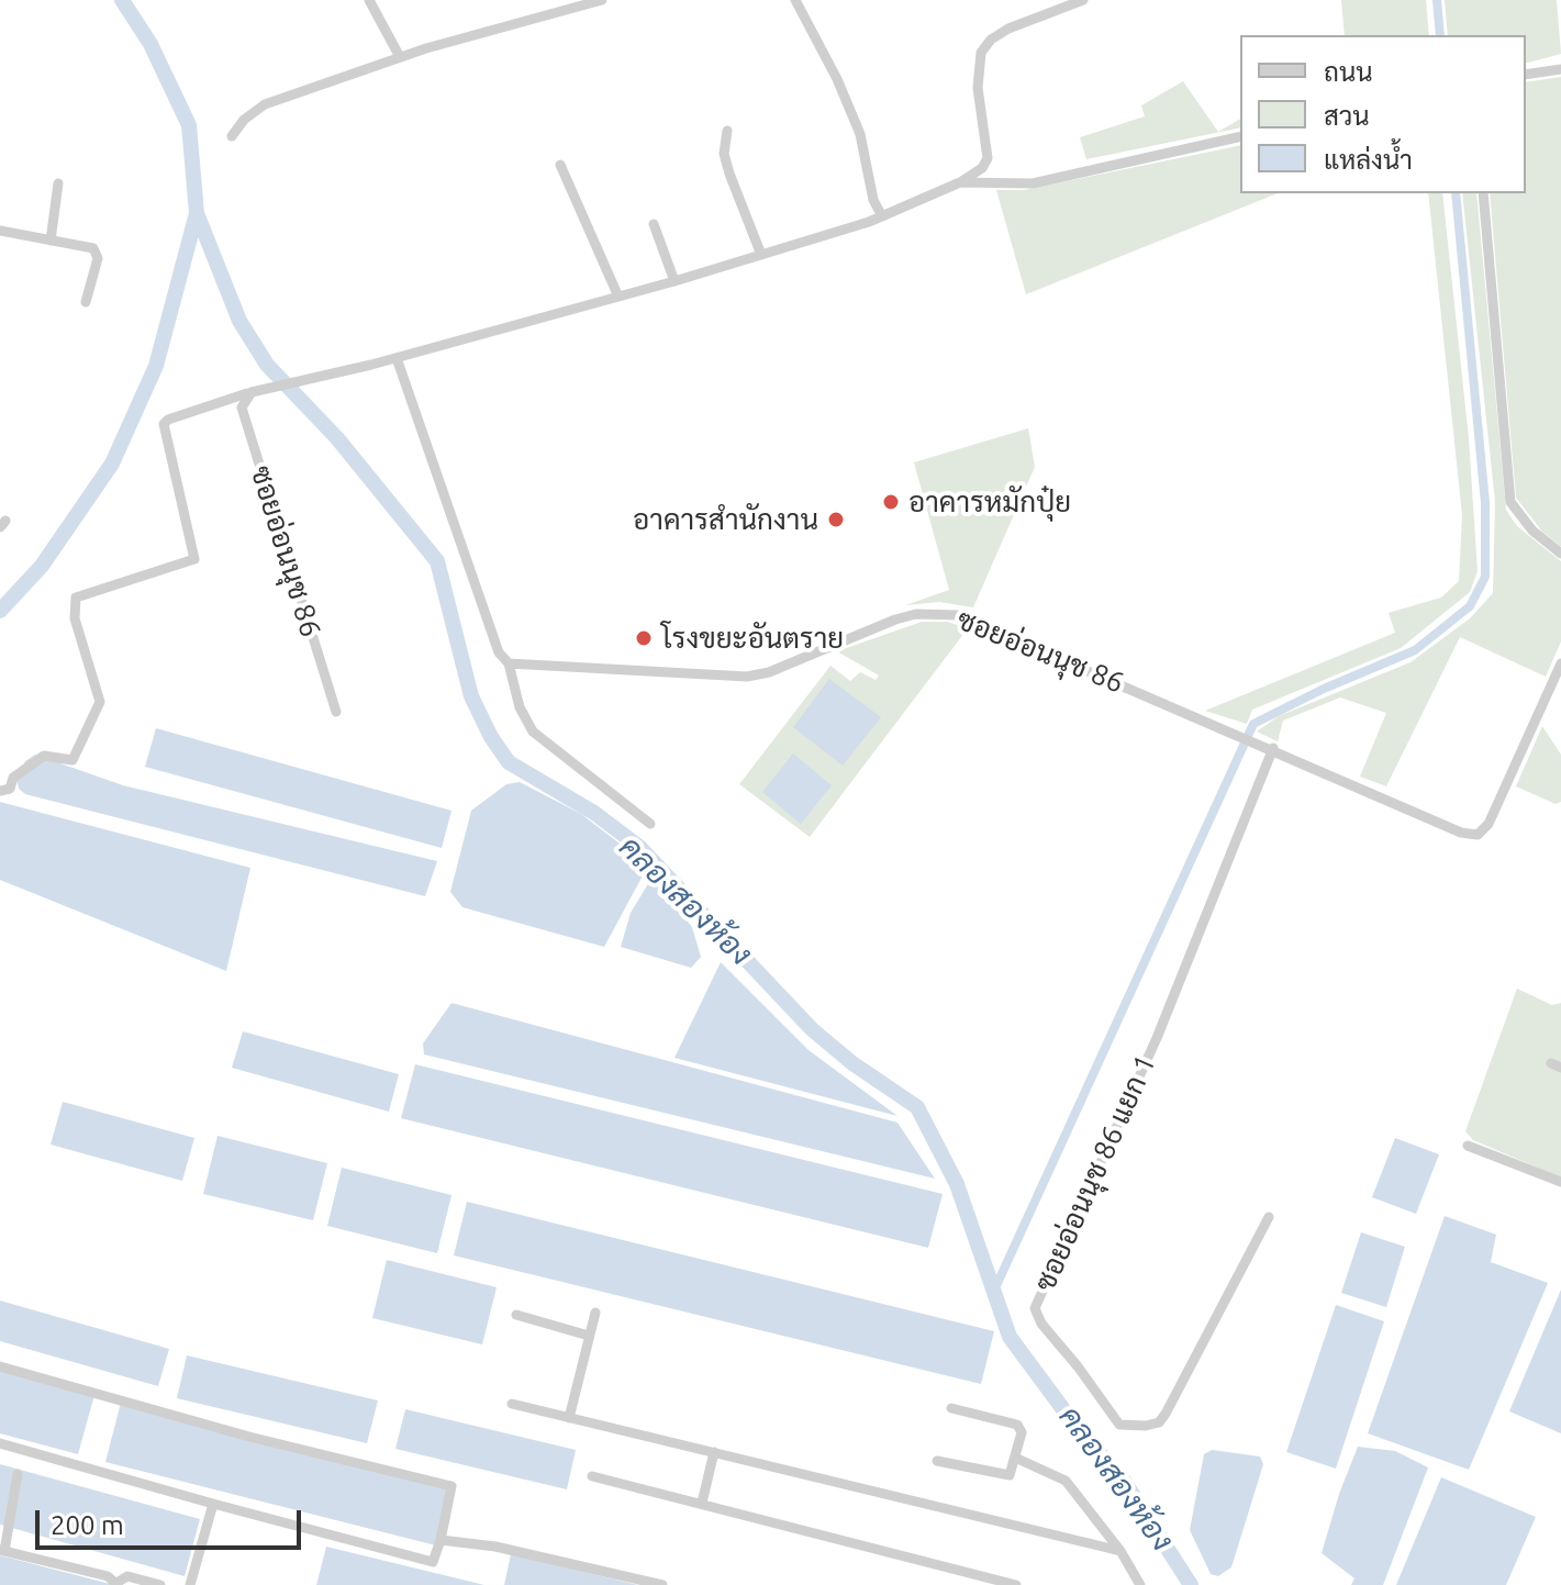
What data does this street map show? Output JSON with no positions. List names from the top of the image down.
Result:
{
  "streets": {
    "street": ["ซอยอ่อนนุช 86", "ซอยอ่อนนุช 86 แยก 1"]
  },
  "crossings": [
    ["ซอยอ่อนนุช 86", "ซอยอ่อนนุช 86 แยก 1"]
  ],
  "water": ["คลองสองห้อง"],
  "places": ["อาคารหมักปุ๋ย", "อาคารสำนักงาน", "โรงขยะอันตราย"],
  "legend": ["ถนน", "สวน", "แหล่งน้ำ"],
  "scale_bar": "200 m"
}
